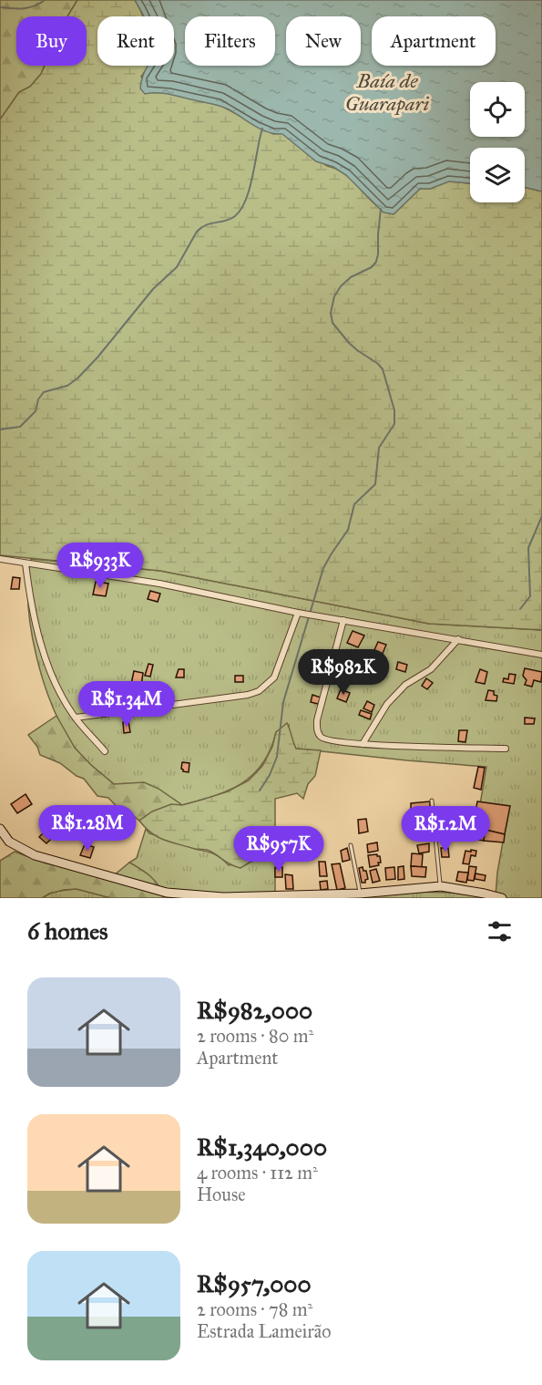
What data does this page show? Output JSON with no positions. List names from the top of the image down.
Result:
{
  "water": ["Baía de Guarapari"],
  "page": {
    "chip": [
      "Buy",
      "Rent",
      "Filters",
      "New",
      "Apartment"
    ],
    "price": [
      "R$933K",
      "R$982K",
      "R$1.34M",
      "R$1.28M",
      "R$1.2M",
      "R$957K"
    ],
    "heading": "6 homes",
    "list": [
      {
        "name": "R$982,000",
        "note": "2 rooms · 80 m² · Apartment"
      },
      {
        "name": "R$1,340,000",
        "note": "4 rooms · 112 m² · House"
      },
      {
        "name": "R$957,000",
        "note": "2 rooms · 78 m² · Estrada Lameirão"
      }
    ]
  }
}
